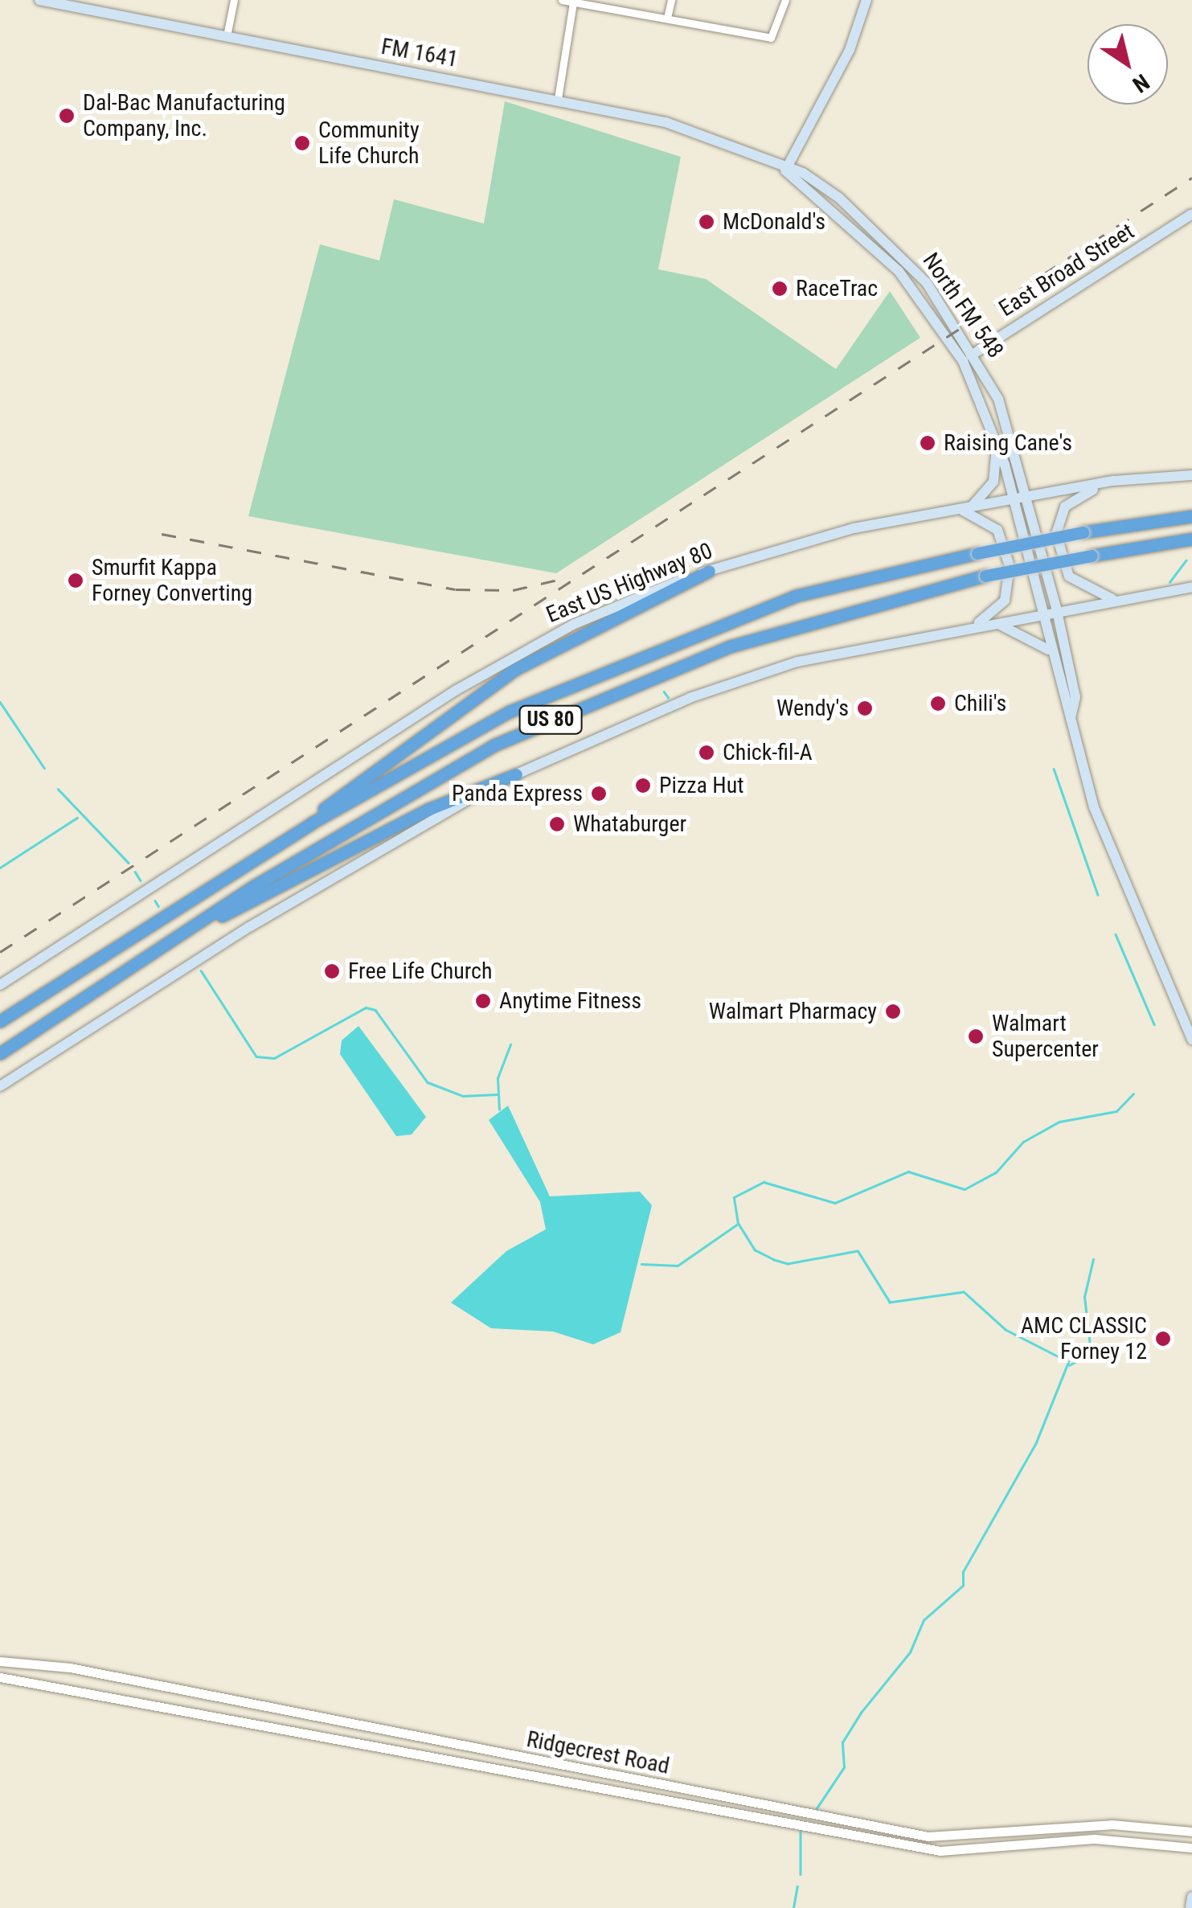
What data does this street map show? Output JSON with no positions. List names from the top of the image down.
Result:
{
  "streets": {
    "highway": ["US 80"],
    "main road": [
      "FM 1641",
      "East Broad Street",
      "North FM 548",
      "East US Highway 80"
    ],
    "street": ["Ridgecrest Road"]
  },
  "crossings": [
    ["FM 1641", "North FM 548"],
    ["East Broad Street", "North FM 548"],
    ["North FM 548", "East US Highway 80"]
  ],
  "places": [
    "Dal-Bac Manufacturing Company, Inc.",
    "Community Life Church",
    "McDonald's",
    "RaceTrac",
    "Raising Cane's",
    "Smurfit Kappa Forney Converting",
    "Chili's",
    "Wendy's",
    "Chick-fil-A",
    "Pizza Hut",
    "Panda Express",
    "Whataburger",
    "Free Life Church",
    "Anytime Fitness",
    "Walmart Pharmacy",
    "Walmart Supercenter",
    "AMC CLASSIC Forney 12"
  ],
  "north": "bottom right"
}
